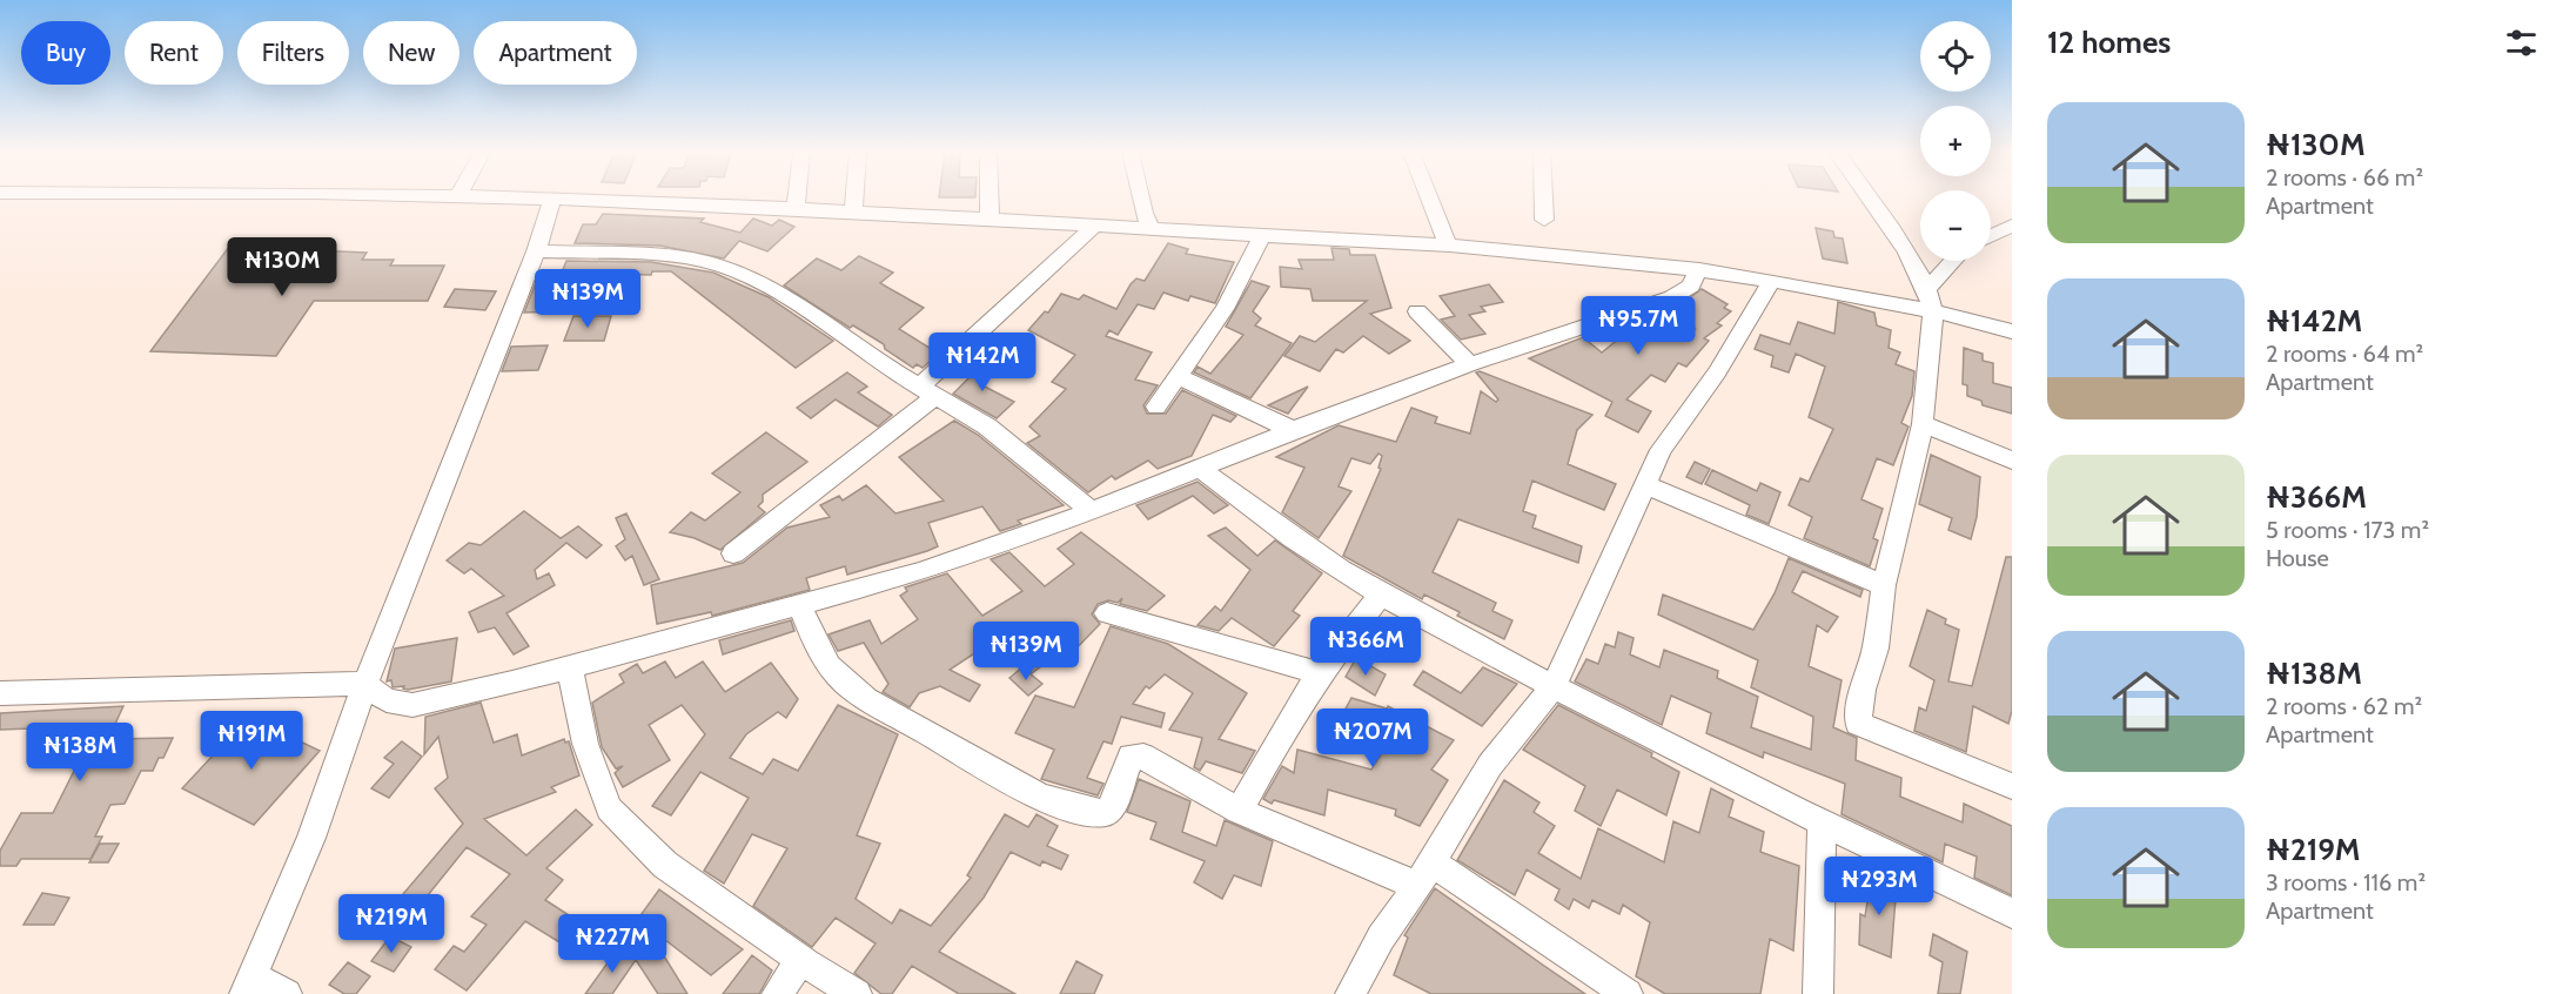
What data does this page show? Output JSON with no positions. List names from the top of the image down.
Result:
{
  "page": {
    "heading": "12 homes",
    "map_buttons": ["+", "−"],
    "chip": [
      "Buy",
      "Rent",
      "Filters",
      "New",
      "Apartment"
    ],
    "list": [
      {
        "name": "₦130M",
        "note": "2 rooms · 66 m² · Apartment"
      },
      {
        "name": "₦142M",
        "note": "2 rooms · 64 m² · Apartment"
      },
      {
        "name": "₦366M",
        "note": "5 rooms · 173 m² · House"
      },
      {
        "name": "₦138M",
        "note": "2 rooms · 62 m² · Apartment"
      },
      {
        "name": "₦219M",
        "note": "3 rooms · 116 m² · Apartment"
      }
    ],
    "price": [
      "₦130M",
      "₦139M",
      "₦95.7M",
      "₦142M",
      "₦366M",
      "₦139M",
      "₦207M",
      "₦191M",
      "₦138M",
      "₦293M",
      "₦219M",
      "₦227M"
    ]
  }
}
